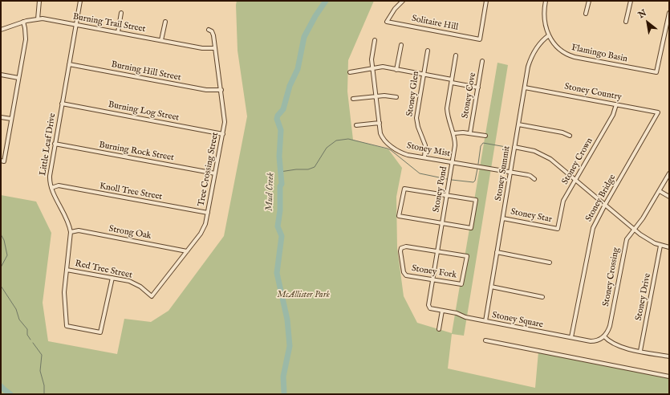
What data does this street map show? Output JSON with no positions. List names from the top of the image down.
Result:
{
  "streets": {
    "street": [
      "Burning Trail Street",
      "Solitaire Hill",
      "Flamingo Basin",
      "Burning Hill Street",
      "Stoney Country",
      "Stoney Glen",
      "Stoney Cove",
      "Burning Log Street",
      "Little Leaf Drive",
      "Stoney Mist",
      "Burning Rock Street",
      "Stoney Crown",
      "Tree Crossing Street",
      "Stoney Summit",
      "Stoney Pond",
      "Knoll Tree Street",
      "Stoney Bridge",
      "Stoney Star",
      "Strong Oak",
      "Red Tree Street",
      "Stoney Fork",
      "Stoney Crossing",
      "Stoney Drive",
      "Stoney Square"
    ]
  },
  "crossings": [
    ["Burning Trail Street", "Little Leaf Drive"],
    ["Burning Trail Street", "Tree Crossing Street"],
    ["Flamingo Basin", "Stoney Summit"],
    ["Burning Hill Street", "Little Leaf Drive"],
    ["Burning Hill Street", "Tree Crossing Street"],
    ["Stoney Country", "Stoney Crown"],
    ["Stoney Country", "Stoney Summit"],
    ["Stoney Country", "Stoney Bridge"],
    ["Stoney Glen", "Stoney Mist"],
    ["Burning Log Street", "Little Leaf Drive"],
    ["Burning Log Street", "Tree Crossing Street"],
    ["Little Leaf Drive", "Burning Rock Street"],
    ["Little Leaf Drive", "Knoll Tree Street"],
    ["Little Leaf Drive", "Strong Oak"],
    ["Little Leaf Drive", "Red Tree Street"],
    ["Stoney Mist", "Stoney Summit"],
    ["Stoney Mist", "Stoney Pond"],
    ["Burning Rock Street", "Tree Crossing Street"],
    ["Stoney Crown", "Stoney Star"],
    ["Tree Crossing Street", "Knoll Tree Street"],
    ["Tree Crossing Street", "Strong Oak"],
    ["Tree Crossing Street", "Red Tree Street"],
    ["Stoney Summit", "Stoney Star"],
    ["Stoney Summit", "Stoney Square"],
    ["Stoney Pond", "Stoney Fork"],
    ["Stoney Pond", "Stoney Square"],
    ["Stoney Bridge", "Stoney Square"],
    ["Stoney Crossing", "Stoney Square"]
  ],
  "water": ["Mud Creek"],
  "parks": ["McAllister Park"],
  "north": "top left"
}
